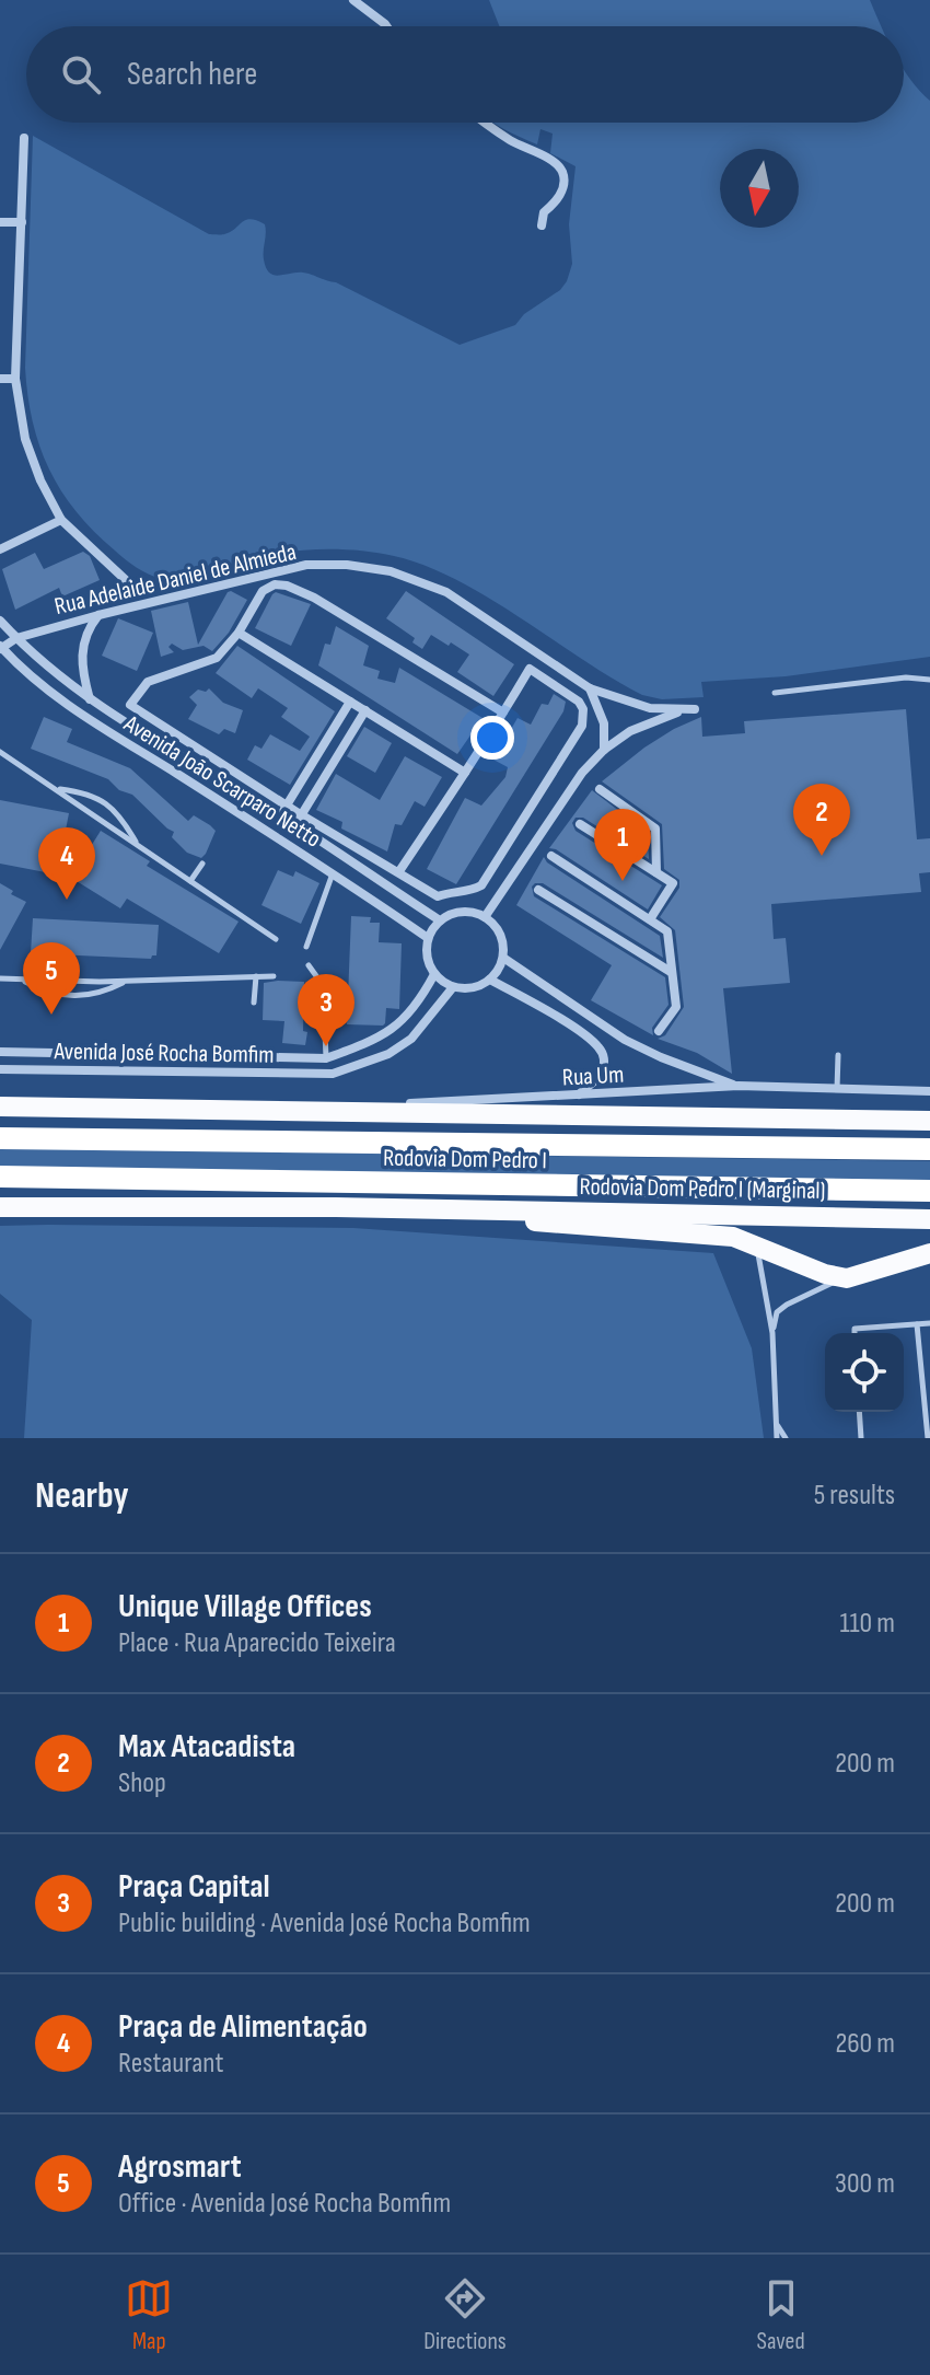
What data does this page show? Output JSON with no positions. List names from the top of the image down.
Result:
{
  "streets": {
    "highway": ["Rodovia Dom Pedro I", "Rodovia Dom Pedro I (Marginal)"],
    "street": [
      "Rua Adelaide Daniel de Almieda",
      "Avenida João Scarparo Netto",
      "Avenida José Rocha Bomfim",
      "Rua Um"
    ]
  },
  "crossings": [
    ["Rua Adelaide Daniel de Almieda", "Avenida João Scarparo Netto"],
    ["Avenida João Scarparo Netto", "Avenida José Rocha Bomfim"]
  ],
  "north": "bottom",
  "page": {
    "search": "Search here",
    "pins": [
      "2",
      "1",
      "4",
      "5",
      "3"
    ],
    "heading": ["Nearby", "5 results"],
    "list": [
      {
        "mark": "1",
        "name": "Unique Village Offices",
        "note": "Place · Rua Aparecido Teixeira",
        "value": "110 m"
      },
      {
        "mark": "2",
        "name": "Max Atacadista",
        "note": "Shop",
        "value": "200 m"
      },
      {
        "mark": "3",
        "name": "Praça Capital",
        "note": "Public building · Avenida José Rocha Bomfim",
        "value": "200 m"
      },
      {
        "mark": "4",
        "name": "Praça de Alimentação",
        "note": "Restaurant",
        "value": "260 m"
      },
      {
        "mark": "5",
        "name": "Agrosmart",
        "note": "Office · Avenida José Rocha Bomfim",
        "value": "300 m"
      }
    ],
    "nav": ["Map", "Directions", "Saved"]
  }
}
